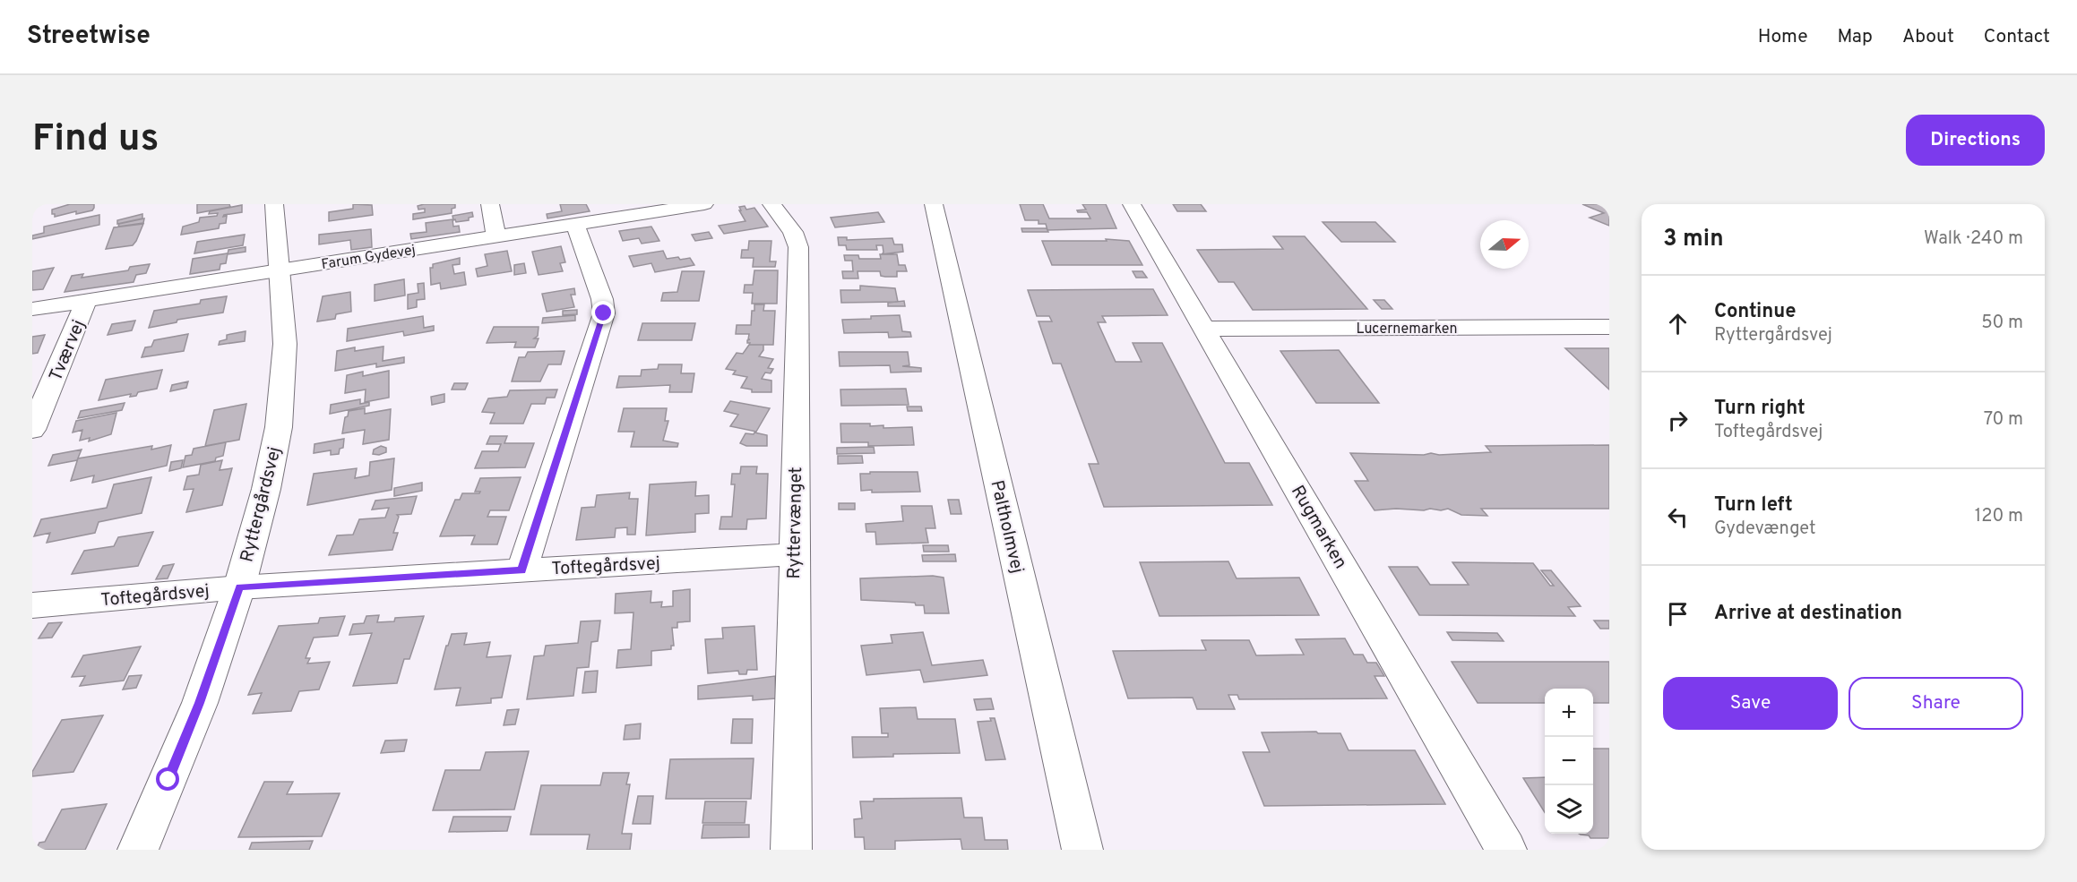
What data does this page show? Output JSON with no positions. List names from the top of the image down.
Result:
{
  "streets": {
    "street": [
      "Farum Gydevej",
      "Lucernemarken",
      "Tværvej",
      "Ryttergårdsvej",
      "Ryttervænget",
      "Paltholmvej",
      "Rugmarken",
      "Toftegårdsvej"
    ]
  },
  "crossings": [
    ["Farum Gydevej", "Tværvej"],
    ["Farum Gydevej", "Ryttergårdsvej"],
    ["Lucernemarken", "Rugmarken"],
    ["Ryttergårdsvej", "Toftegårdsvej"],
    ["Ryttervænget", "Toftegårdsvej"]
  ],
  "north": "right",
  "page": {
    "header": "Streetwise",
    "nav": [
      "Home",
      "Map",
      "About",
      "Contact"
    ],
    "buttons": [
      "Directions",
      ["Save", "Share"]
    ],
    "title": "Find us",
    "heading": ["3 min", "Walk · 240 m"],
    "list": [
      ["Continue", "Ryttergårdsvej", "50 m"],
      ["Turn right", "Toftegårdsvej", "70 m"],
      ["Turn left", "Gydevænget", "120 m"],
      "Arrive at destination"
    ],
    "map_buttons": ["+", "−"]
  }
}
